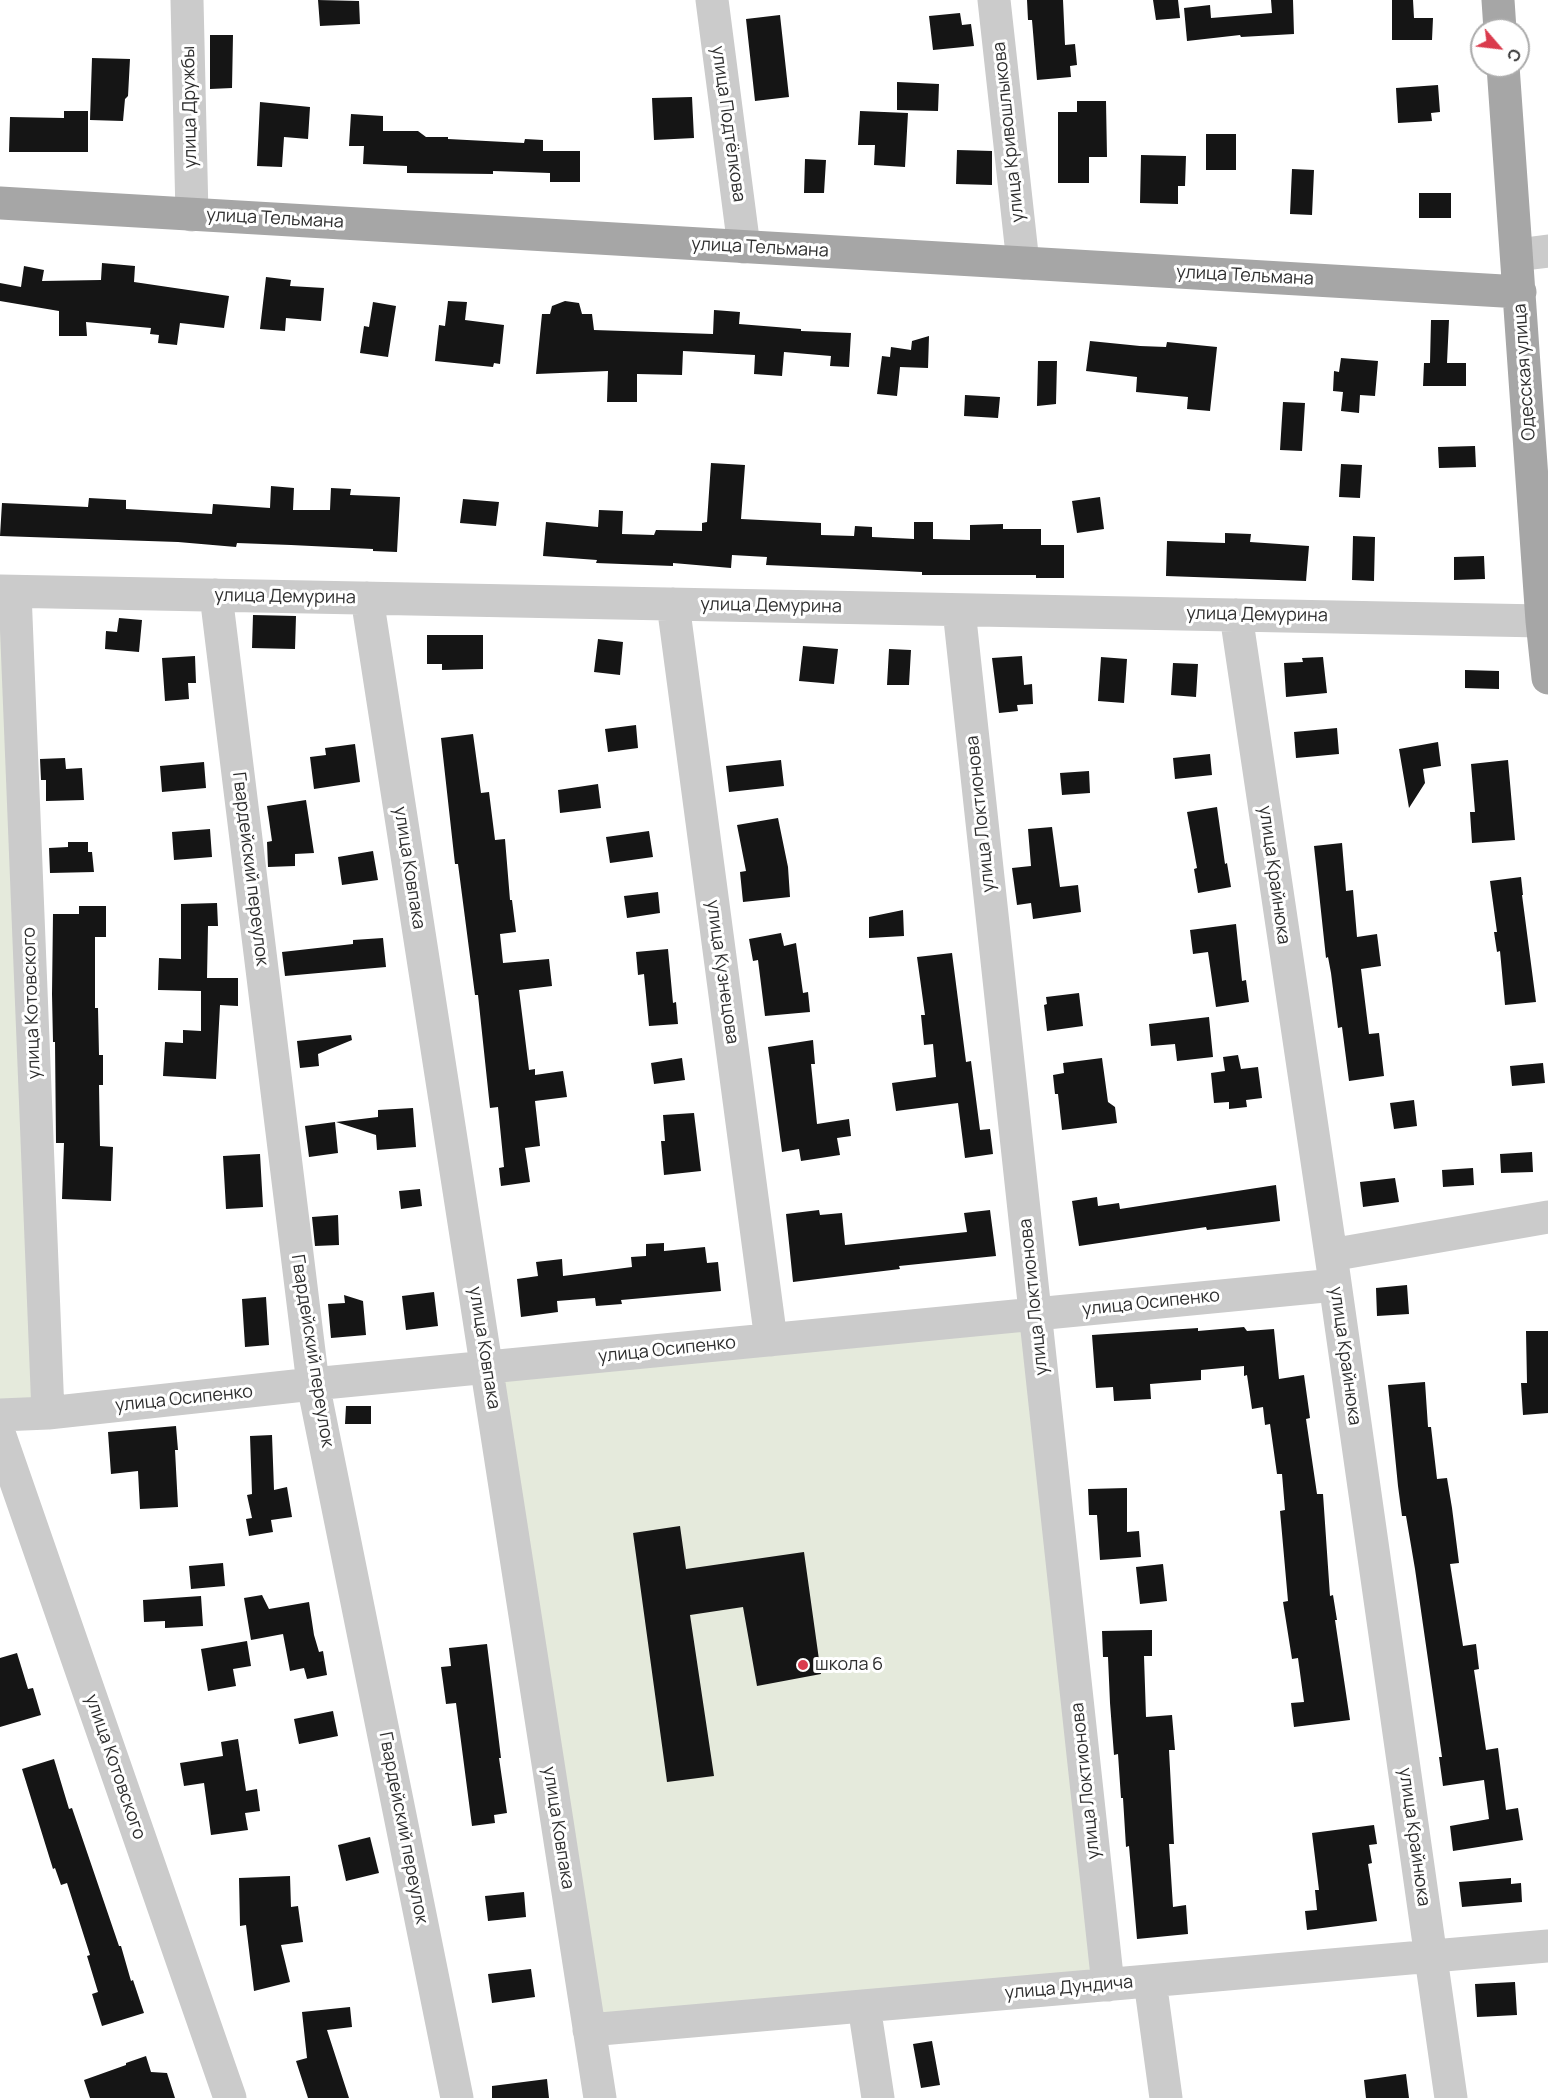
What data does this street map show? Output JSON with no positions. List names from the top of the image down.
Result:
{
  "streets": {
    "main road": ["улица Тельмана", "Одесская улица"],
    "street": [
      "улица Дружбы",
      "улица Подтёлкова",
      "улица Кривошлыкова",
      "улица Демурина",
      "улица Локтионова",
      "улица Ковпака",
      "Гвардейский переулок",
      "улица Крайнюка",
      "улица Кузнецова",
      "улица Котовского",
      "улица Осипенко",
      "улица Дундича"
    ]
  },
  "crossings": [
    ["улица Дружбы", "улица Тельмана"],
    ["улица Подтёлкова", "улица Тельмана"],
    ["улица Кривошлыкова", "улица Тельмана"],
    ["улица Тельмана", "Одесская улица"],
    ["Одесская улица", "улица Демурина"],
    ["улица Демурина", "улица Локтионова"],
    ["улица Демурина", "улица Ковпака"],
    ["улица Демурина", "Гвардейский переулок"],
    ["улица Демурина", "улица Крайнюка"],
    ["улица Демурина", "улица Кузнецова"],
    ["улица Демурина", "улица Котовского"],
    ["улица Локтионова", "улица Осипенко"],
    ["улица Локтионова", "улица Дундича"],
    ["улица Ковпака", "улица Осипенко"],
    ["улица Ковпака", "улица Дундича"],
    ["Гвардейский переулок", "улица Осипенко"],
    ["улица Крайнюка", "улица Осипенко"],
    ["улица Крайнюка", "улица Дундича"],
    ["улица Кузнецова", "улица Осипенко"],
    ["улица Котовского", "улица Осипенко"]
  ],
  "places": ["школа 6"],
  "north": "bottom right"
}
